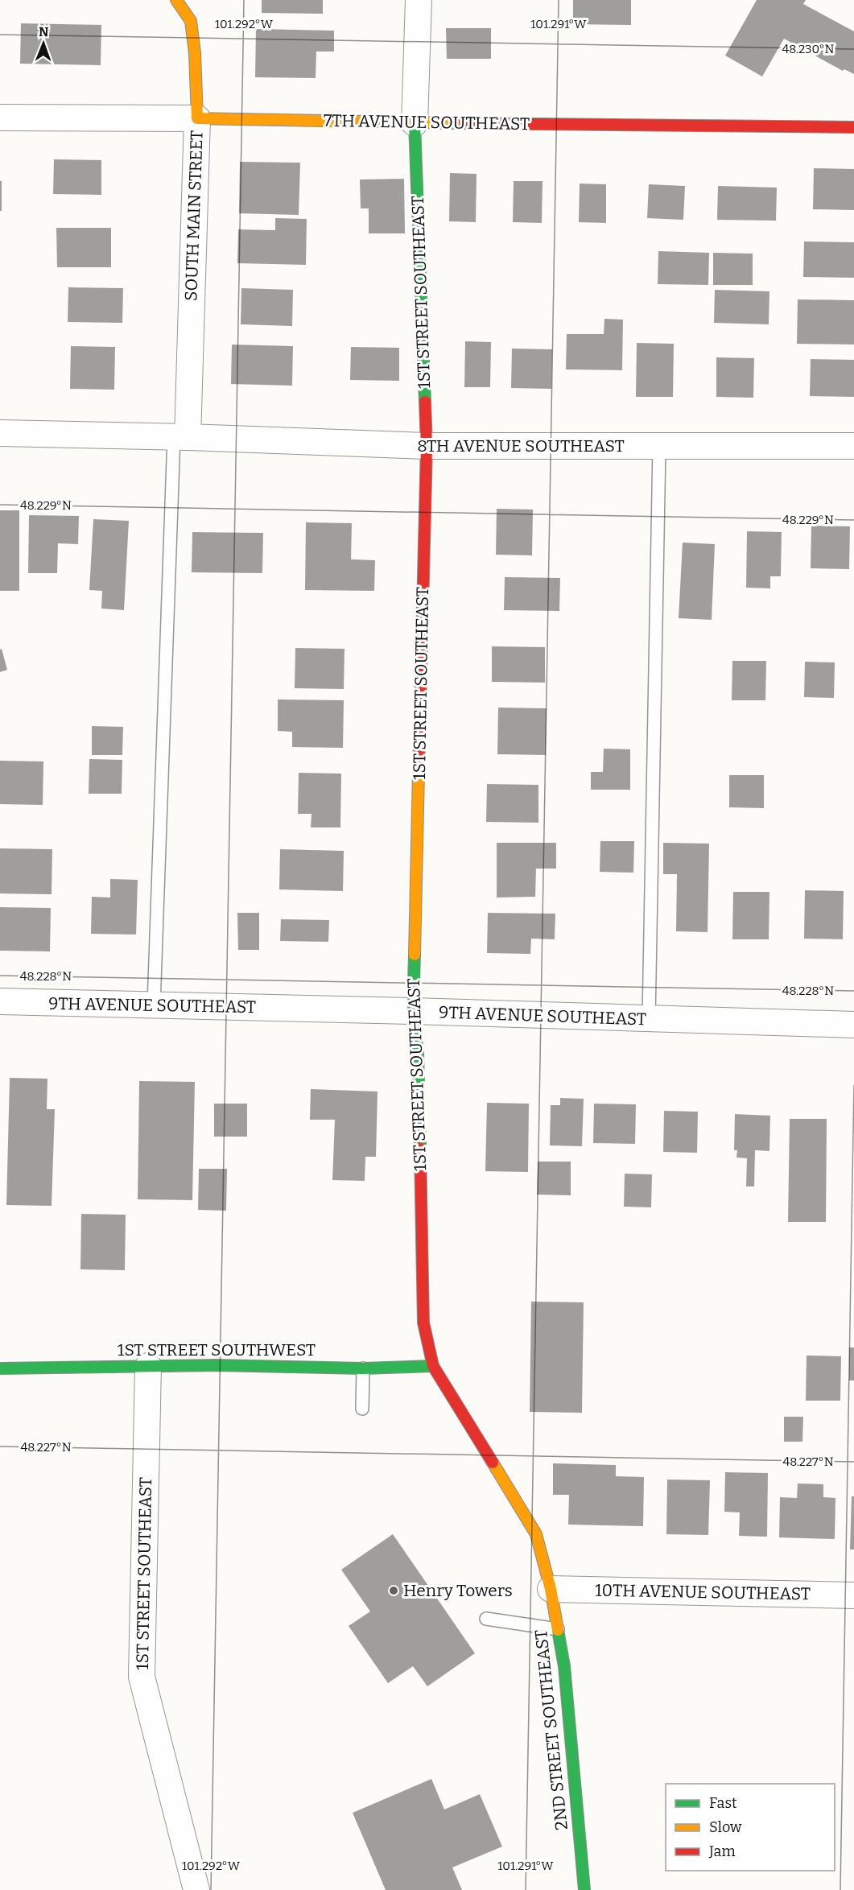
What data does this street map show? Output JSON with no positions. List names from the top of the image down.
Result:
{
  "streets": {
    "street": [
      "7TH AVENUE SOUTHEAST",
      "SOUTH MAIN STREET",
      "1ST STREET SOUTHEAST",
      "8TH AVENUE SOUTHEAST",
      "9TH AVENUE SOUTHEAST",
      "1ST STREET SOUTHWEST",
      "10TH AVENUE SOUTHEAST",
      "2ND STREET SOUTHEAST"
    ]
  },
  "crossings": [
    ["7TH AVENUE SOUTHEAST", "SOUTH MAIN STREET"],
    ["7TH AVENUE SOUTHEAST", "1ST STREET SOUTHEAST"],
    ["SOUTH MAIN STREET", "8TH AVENUE SOUTHEAST"],
    ["1ST STREET SOUTHEAST", "8TH AVENUE SOUTHEAST"],
    ["1ST STREET SOUTHEAST", "9TH AVENUE SOUTHEAST"],
    ["1ST STREET SOUTHEAST", "1ST STREET SOUTHWEST"],
    ["1ST STREET SOUTHEAST", "2ND STREET SOUTHEAST"],
    ["1ST STREET SOUTHWEST", "2ND STREET SOUTHEAST"],
    ["10TH AVENUE SOUTHEAST", "2ND STREET SOUTHEAST"]
  ],
  "places": ["Henry Towers"],
  "legend": ["Fast", "Slow", "Jam"],
  "north": "top",
  "coordinates": [
    "101.292°W",
    "101.291°W",
    "48.230°N",
    "48.229°N",
    "48.228°N",
    "48.227°N"
  ]
}
